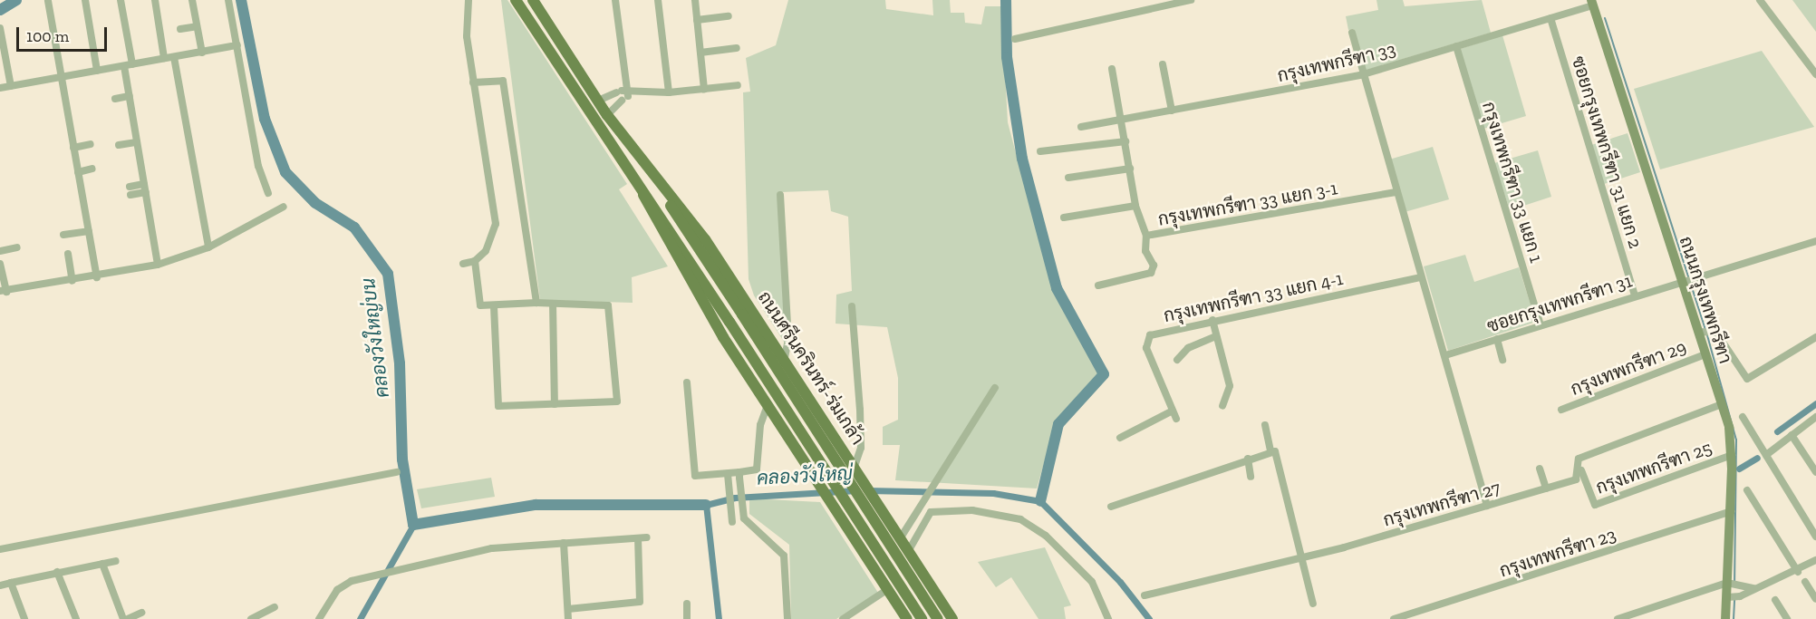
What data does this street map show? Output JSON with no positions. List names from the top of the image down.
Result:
{
  "streets": {
    "main road": ["ถนนกรุงเทพกรีฑา", "ถนนศรีนครินทร์-ร่มเกล้า"],
    "street": [
      "กรุงเทพกรีฑา 33",
      "ซอยกรุงเทพกรีฑา 31 แยก 2",
      "กรุงเทพกรีฑา 33 แยก 1",
      "กรุงเทพกรีฑา 33 แยก 3-1",
      "กรุงเทพกรีฑา 33 แยก 4-1",
      "ซอยกรุงเทพกรีฑา 31",
      "กรุงเทพกรีฑา 29",
      "กรุงเทพกรีฑา 25",
      "กรุงเทพกรีฑา 27",
      "กรุงเทพกรีฑา 23"
    ]
  },
  "crossings": [
    ["กรุงเทพกรีฑา 33", "ซอยกรุงเทพกรีฑา 31 แยก 2"],
    ["กรุงเทพกรีฑา 33", "กรุงเทพกรีฑา 33 แยก 1"],
    ["กรุงเทพกรีฑา 33", "กรุงเทพกรีฑา 33 แยก 3-1"],
    ["กรุงเทพกรีฑา 33", "ถนนกรุงเทพกรีฑา"],
    ["ซอยกรุงเทพกรีฑา 31 แยก 2", "ซอยกรุงเทพกรีฑา 31"],
    ["กรุงเทพกรีฑา 33 แยก 1", "ซอยกรุงเทพกรีฑา 31"],
    ["ถนนกรุงเทพกรีฑา", "ซอยกรุงเทพกรีฑา 31"],
    ["ถนนกรุงเทพกรีฑา", "กรุงเทพกรีฑา 29"],
    ["ถนนกรุงเทพกรีฑา", "กรุงเทพกรีฑา 25"],
    ["ถนนกรุงเทพกรีฑา", "กรุงเทพกรีฑา 27"],
    ["ถนนกรุงเทพกรีฑา", "กรุงเทพกรีฑา 23"],
    ["กรุงเทพกรีฑา 25", "กรุงเทพกรีฑา 27"]
  ],
  "water": ["คลองวังใหญ่บน", "คลองวังใหญ่"],
  "scale_bar": "100 m"
}
